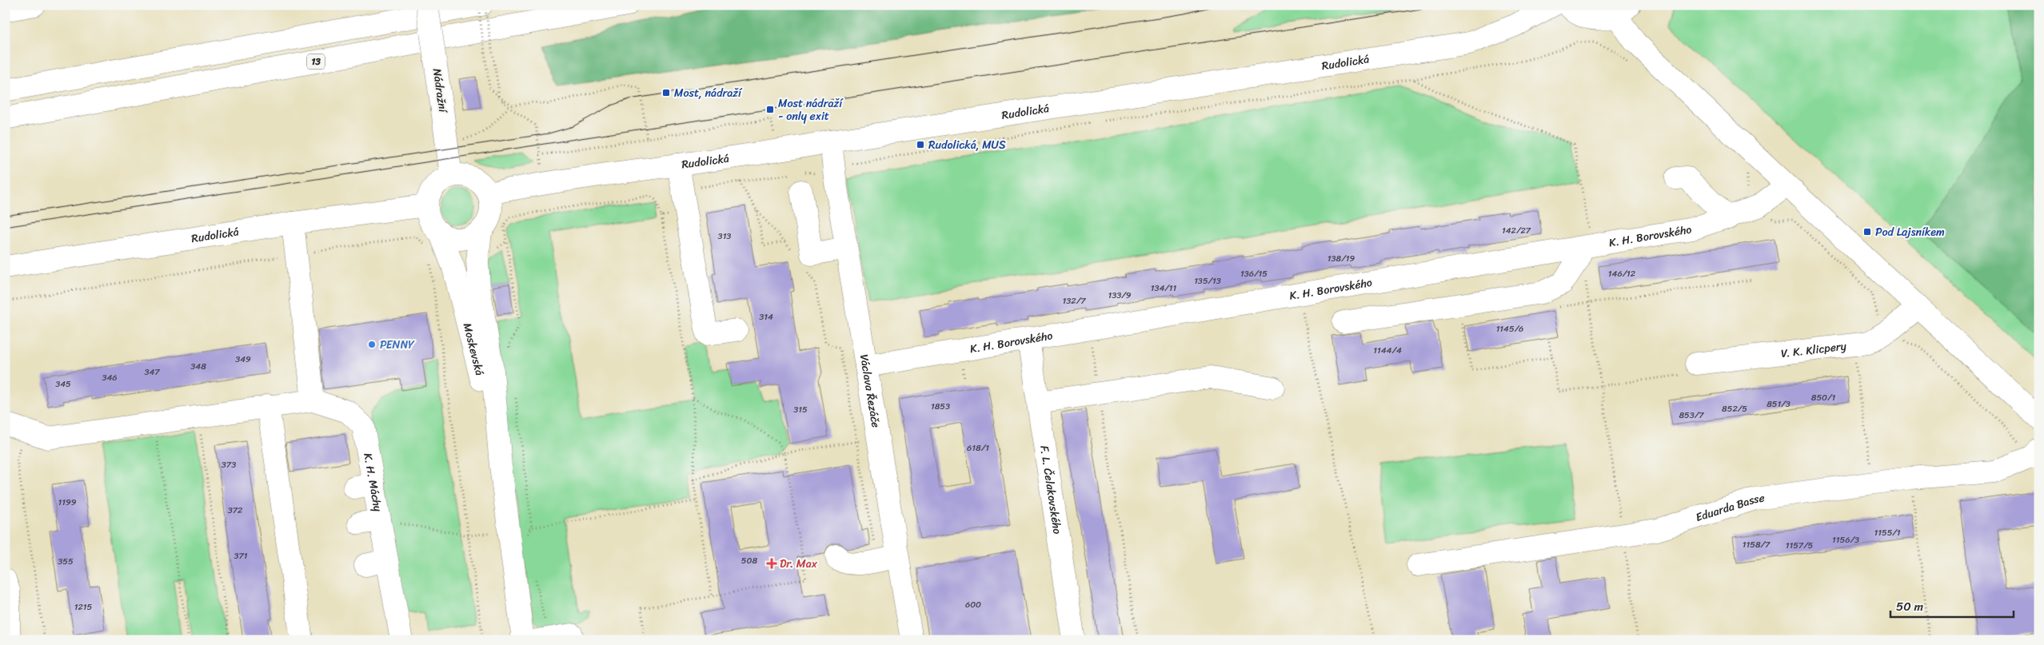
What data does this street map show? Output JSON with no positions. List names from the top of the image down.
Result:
{
  "streets": {
    "main road": [
      "13",
      "Rudolická",
      "Nádražní",
      "K. H. Borovského",
      "Moskevská",
      "V. K. Klicpery",
      "Václava Řezáče",
      "K. H. Máchy",
      "F. L. Čelakovského",
      "Eduarda Basse"
    ]
  },
  "crossings": [
    ["Rudolická", "Nádražní"],
    ["Rudolická", "Moskevská"],
    ["Rudolická", "Václava Řezáče"],
    ["Nádražní", "Moskevská"],
    ["K. H. Borovského", "Václava Řezáče"],
    ["K. H. Borovského", "F. L. Čelakovského"]
  ],
  "places": {
    "transit": [
      "Most, nádraží",
      "Most nádraží - only exit",
      "Rudolická, MUS",
      "Pod Lajsníkem"
    ],
    "other": ["PENNY"],
    "health": ["Dr. Max"]
  },
  "house_numbers": [
    "142/27",
    "313",
    "138/19",
    "136/15",
    "146/12",
    "135/13",
    "134/11",
    "133/9",
    "132/7",
    "314",
    "1145/6",
    "1144/4",
    "349",
    "348",
    "347",
    "346",
    "345",
    "850/1",
    "851/3",
    "1853",
    "852/5",
    "315",
    "853/7",
    "618/1",
    "373",
    "1199",
    "372",
    "1155/1",
    "1156/3",
    "1158/7",
    "1157/5",
    "371",
    "508",
    "355",
    "600",
    "1215"
  ],
  "scale_bar": "50 m"
}
